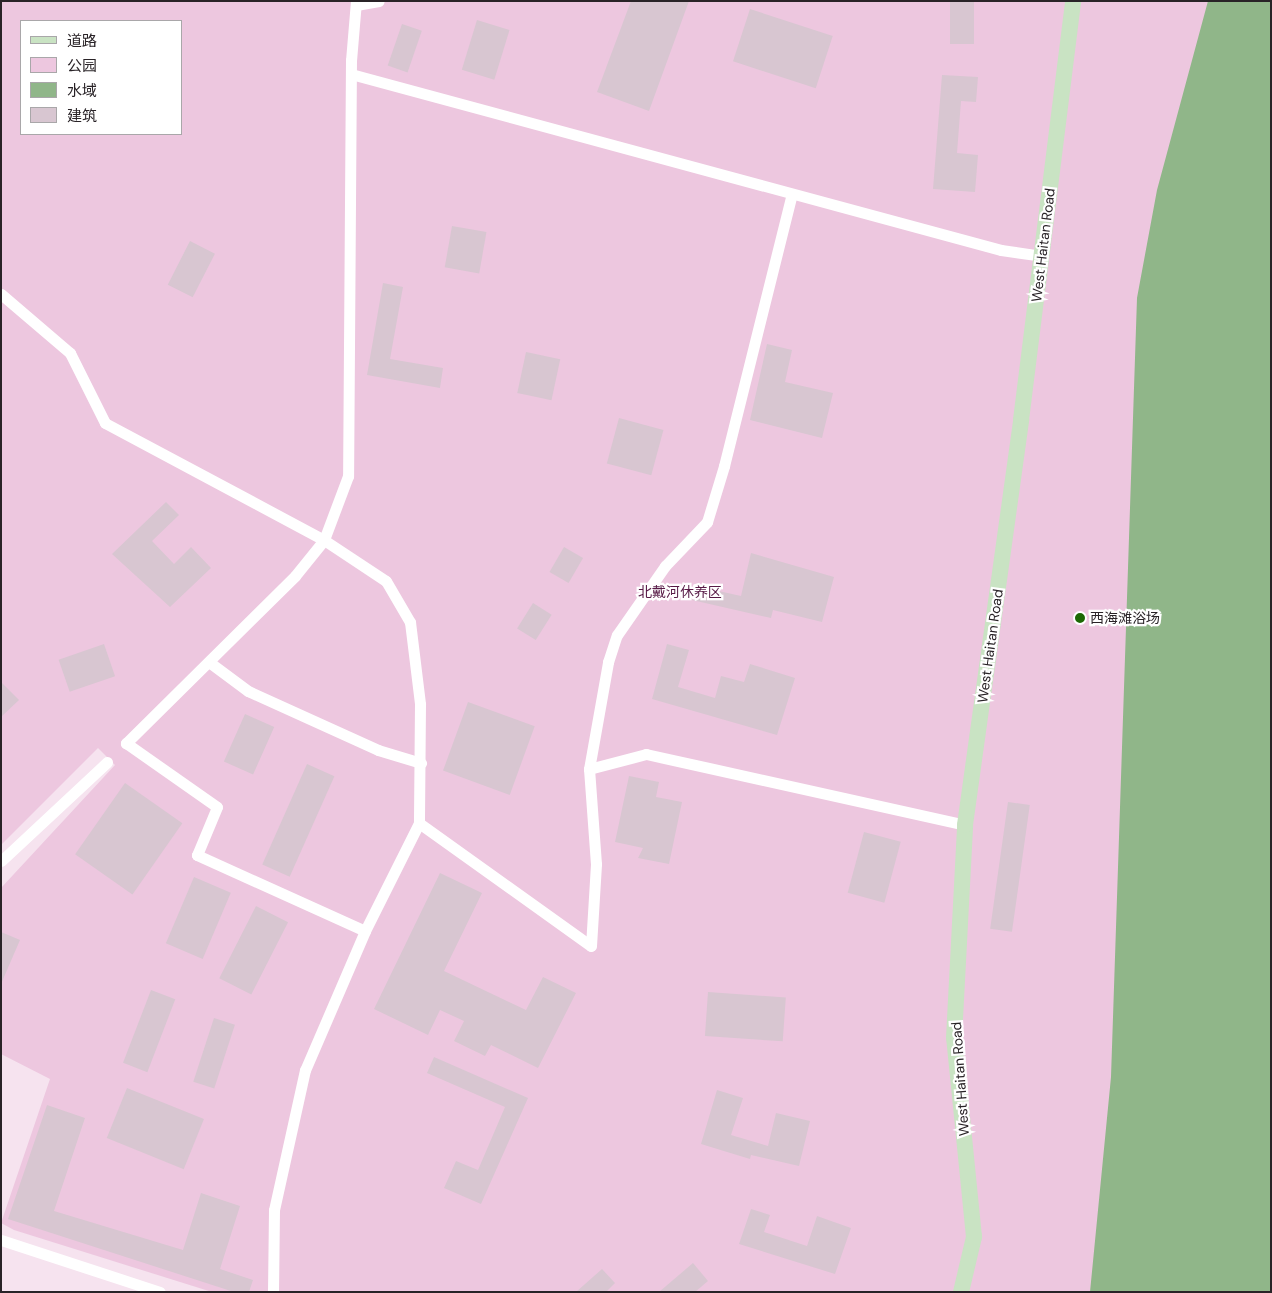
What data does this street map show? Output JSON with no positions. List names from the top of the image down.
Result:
{
  "streets": {
    "main road": ["West Haitan Road"]
  },
  "parks": ["北戴河休养区"],
  "places": ["西海滩浴场"],
  "legend": [
    "道路",
    "公园",
    "水域",
    "建筑"
  ]
}
